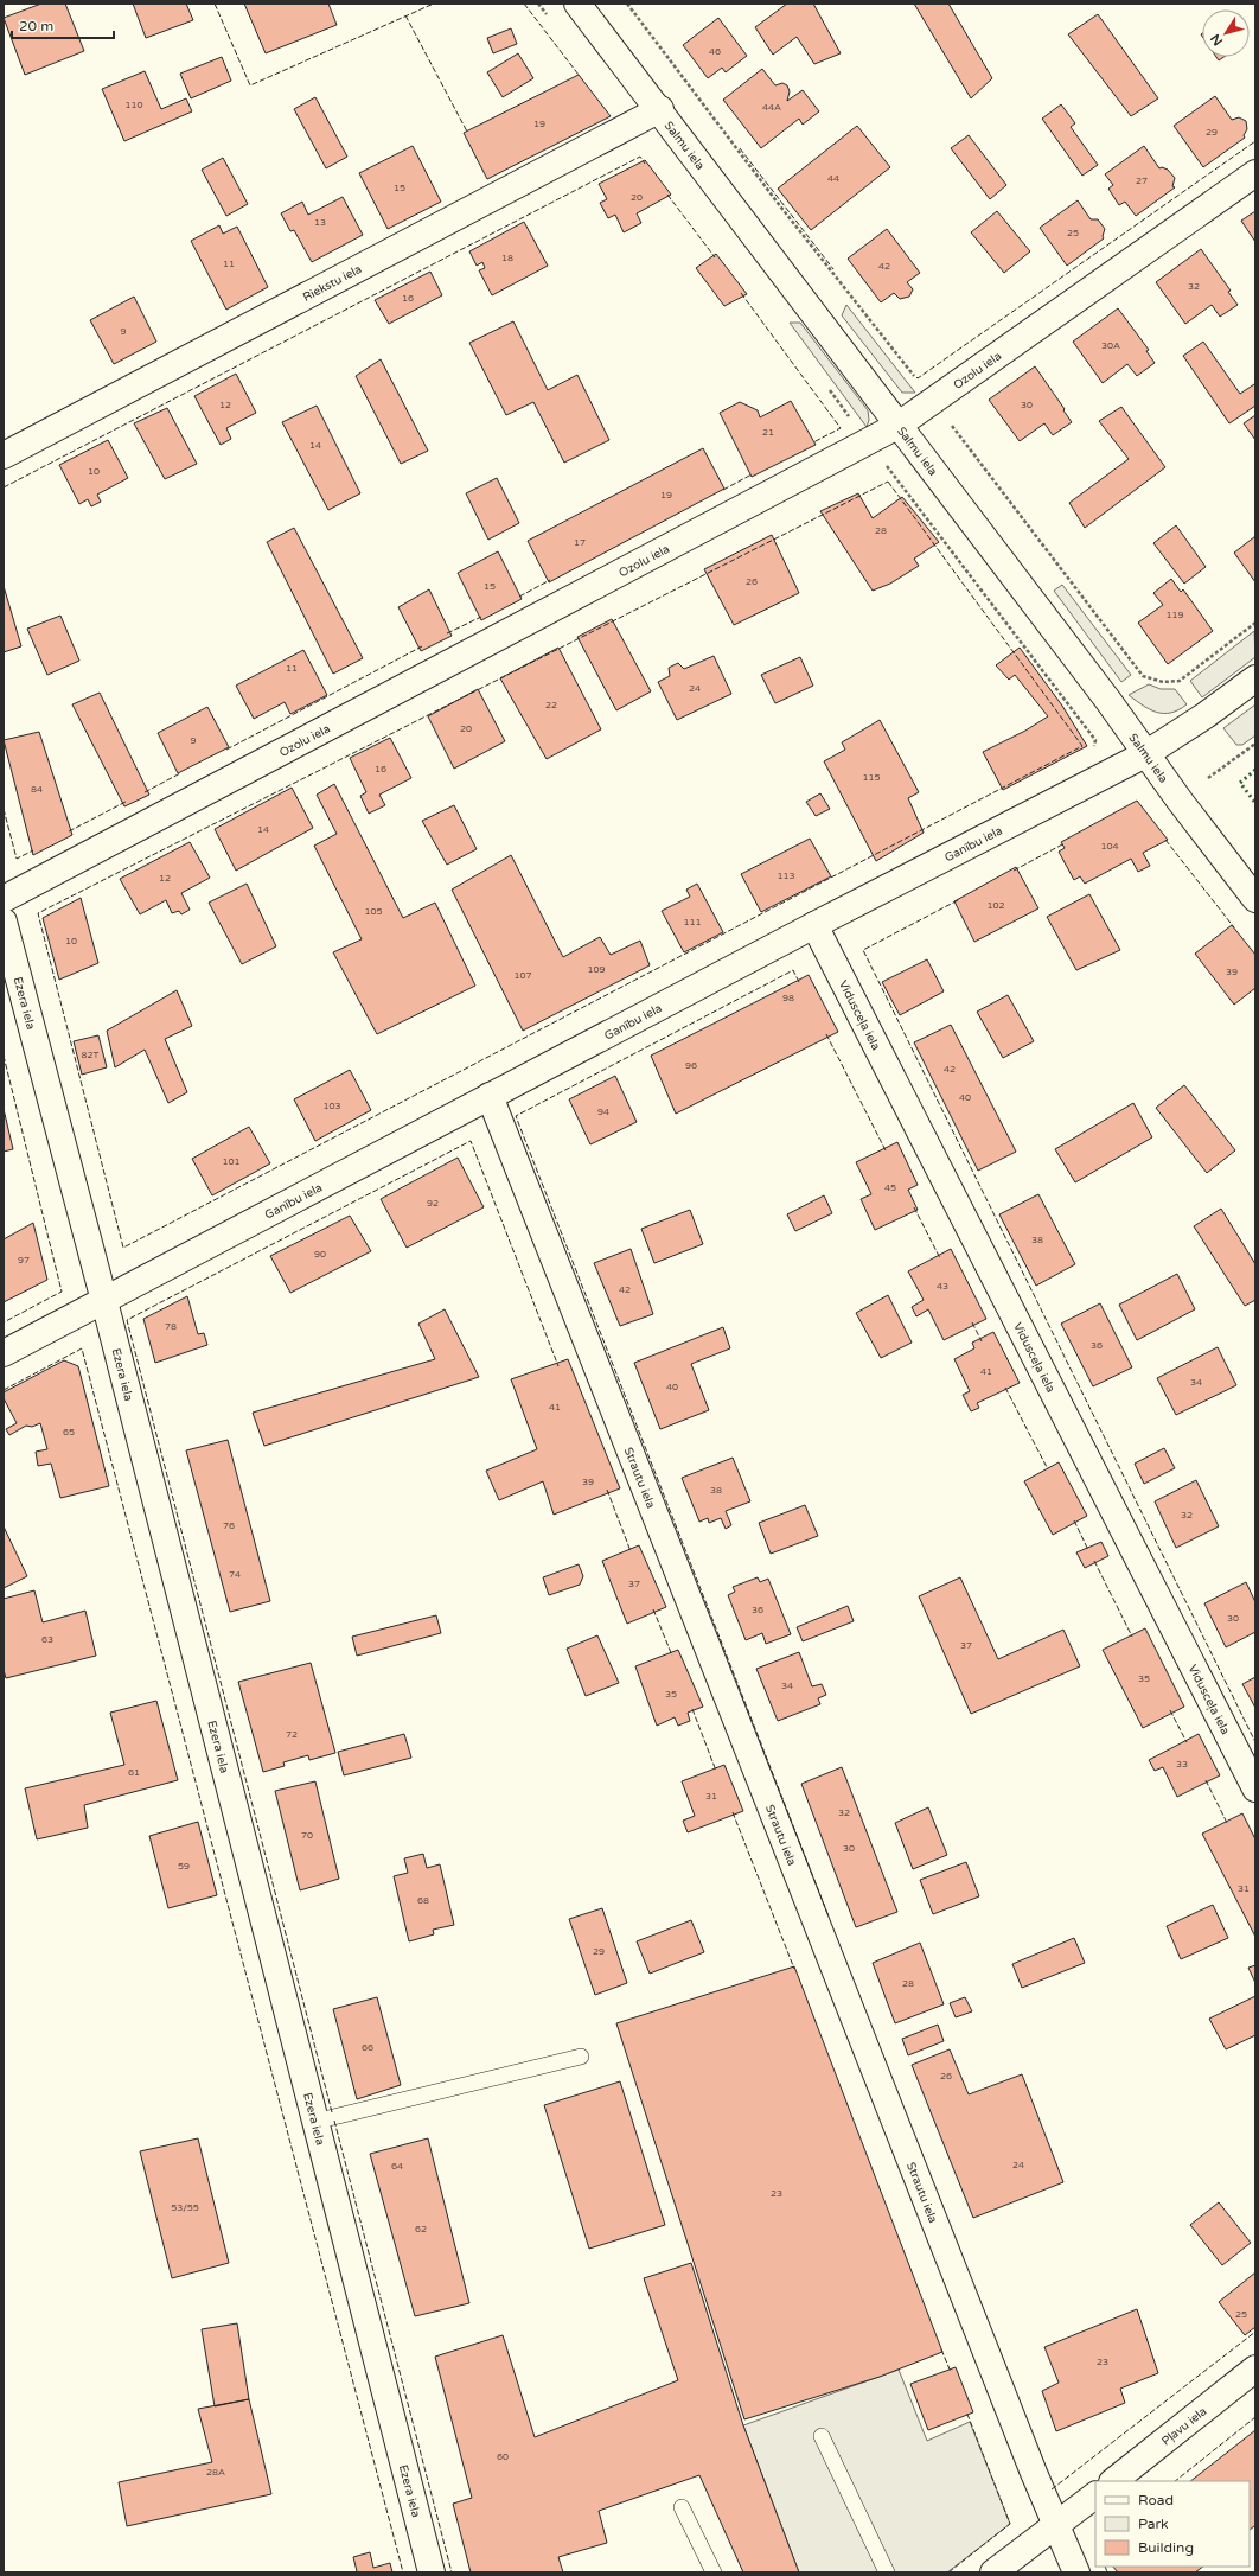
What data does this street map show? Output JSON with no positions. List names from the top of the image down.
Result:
{
  "streets": {
    "main road": [
      "Salmu iela",
      "Riekstu iela",
      "Ozolu iela",
      "Ganību iela",
      "Ezera iela",
      "Vidusceļa iela",
      "Strautu iela",
      "Pļavu iela"
    ]
  },
  "crossings": [
    ["Salmu iela", "Riekstu iela"],
    ["Salmu iela", "Ozolu iela"],
    ["Salmu iela", "Ganību iela"],
    ["Ganību iela", "Ezera iela"],
    ["Ganību iela", "Vidusceļa iela"],
    ["Ganību iela", "Strautu iela"]
  ],
  "house_numbers": [
    "46",
    "110",
    "44A",
    "19",
    "29",
    "44",
    "27",
    "15",
    "20",
    "13",
    "25",
    "18",
    "11",
    "42",
    "32",
    "16",
    "9",
    "30A",
    "12",
    "30",
    "21",
    "14",
    "10",
    "19",
    "28",
    "17",
    "26",
    "15",
    "119",
    "11",
    "24",
    "22",
    "20",
    "9",
    "16",
    "115",
    "84",
    "14",
    "104",
    "113",
    "12",
    "102",
    "105",
    "111",
    "10",
    "109",
    "39",
    "107",
    "98",
    "82T",
    "96",
    "42",
    "40",
    "103",
    "94",
    "101",
    "45",
    "92",
    "38",
    "90",
    "97",
    "43",
    "42",
    "78",
    "36",
    "41",
    "34",
    "40",
    "41",
    "65",
    "39",
    "38",
    "32",
    "76",
    "74",
    "37",
    "36",
    "30",
    "63",
    "37",
    "35",
    "34",
    "35",
    "72",
    "33",
    "61",
    "31",
    "32",
    "70",
    "30",
    "59",
    "31",
    "68",
    "29",
    "28",
    "66",
    "26",
    "24",
    "64",
    "23",
    "53/55",
    "62",
    "25",
    "23",
    "60",
    "28A"
  ],
  "legend": ["Road", "Park", "Building"],
  "scale_bar": "20 m",
  "north": "bottom left"
}
